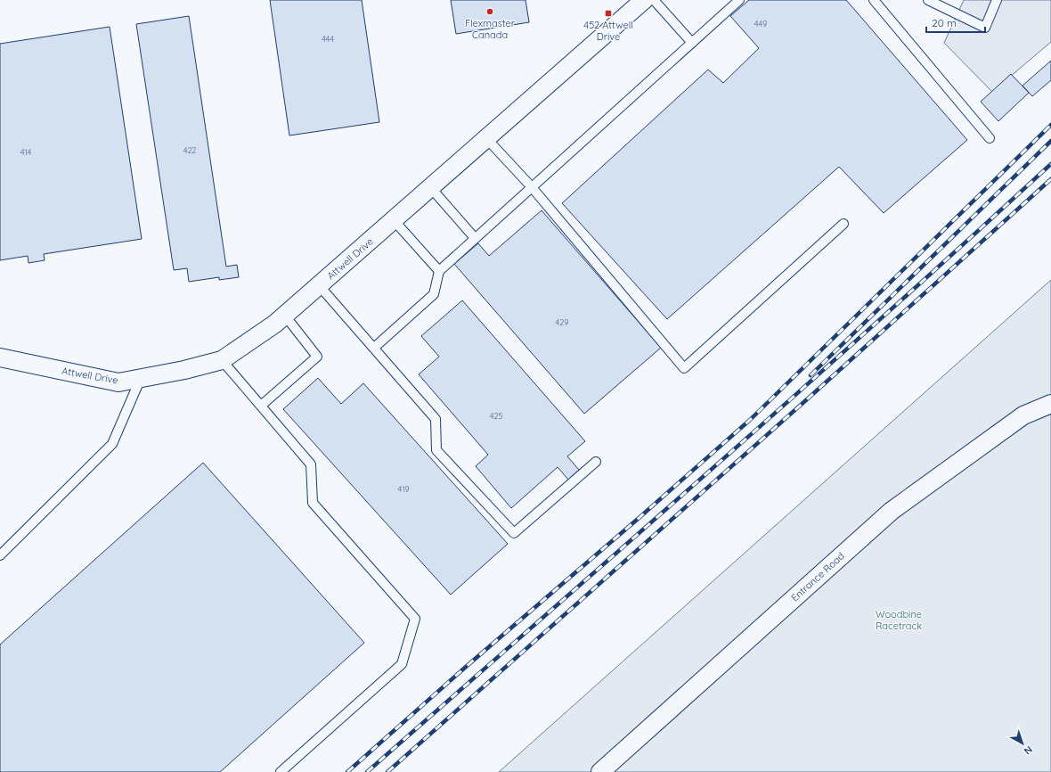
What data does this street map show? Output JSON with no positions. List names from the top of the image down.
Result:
{
  "streets": {
    "street": ["Attwell Drive", "Entrance Road"]
  },
  "parks": ["Woodbine Racetrack"],
  "places": {
    "other": ["Flexmaster Canada"],
    "transit": ["452 Attwell Drive"]
  },
  "house_numbers": [
    "449",
    "444",
    "422",
    "414",
    "429",
    "425",
    "419"
  ],
  "scale_bar": "20 m",
  "north": "bottom right"
}
